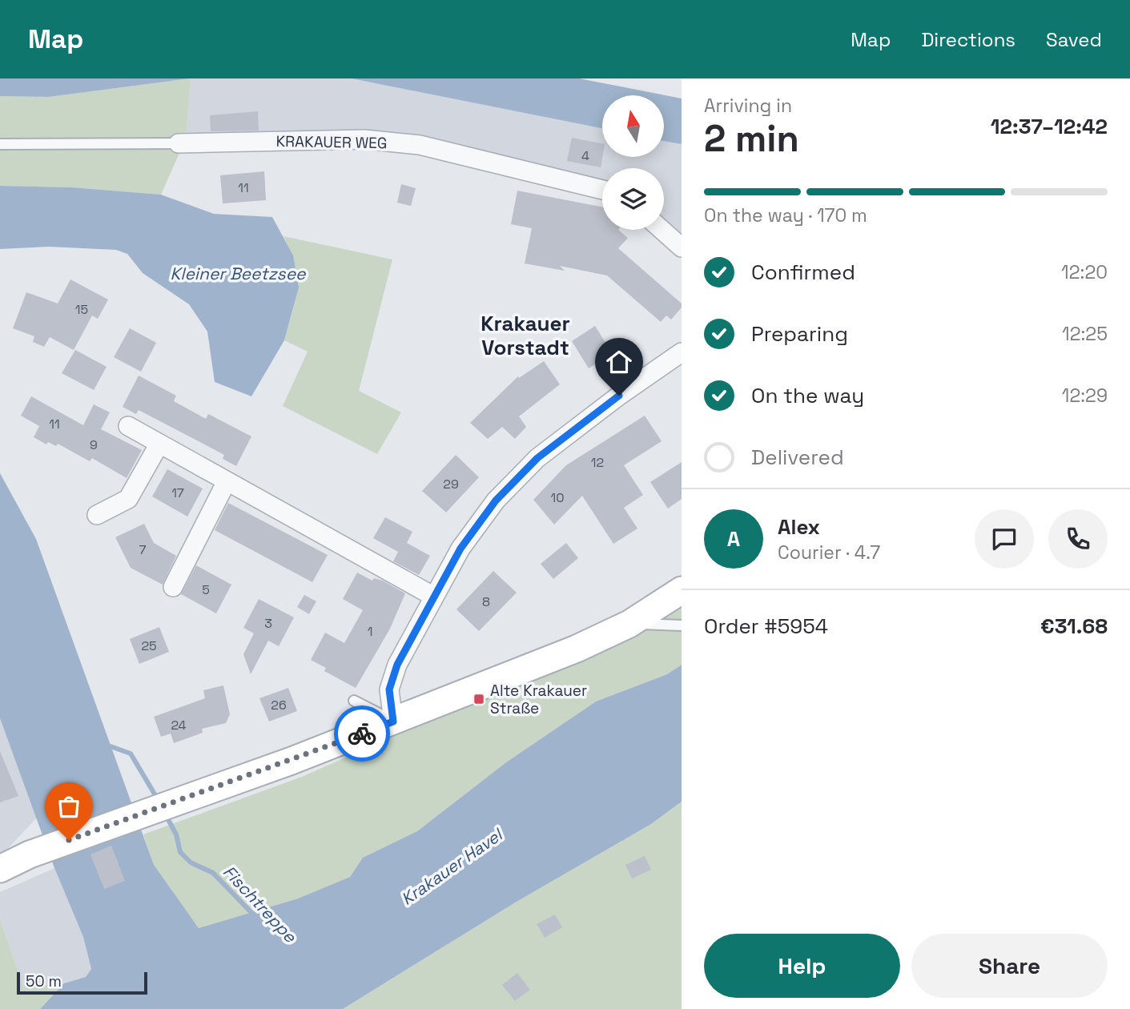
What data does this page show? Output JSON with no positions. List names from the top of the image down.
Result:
{
  "streets": {
    "street": ["KRAKAUER WEG"]
  },
  "districts": ["Krakauer Vorstadt"],
  "water": ["Kleiner Beetzsee", "Krakauer Havel", "Fischtreppe"],
  "places": {
    "transit": ["Alte Krakauer Straße"]
  },
  "house_numbers": [
    "4",
    "11",
    "15",
    "11",
    "9",
    "12",
    "29",
    "17",
    "10",
    "7",
    "5",
    "8",
    "3",
    "1",
    "25",
    "26",
    "24"
  ],
  "scale_bar": "50 m",
  "north": "top",
  "page": {
    "header": "Map",
    "nav": ["Map", "Directions", "Saved"],
    "heading": ["2 min", "Arriving in", "12:37–12:42"],
    "panel": [
      "Alex",
      "Courier · 4.7",
      "Order #5954",
      "€31.68"
    ],
    "bar": "On the way · 170 m",
    "list": [
      ["Confirmed", "12:20"],
      ["Preparing", "12:25"],
      ["On the way", "12:29"],
      "Delivered"
    ],
    "round": "A",
    "buttons": ["Help", "Share"],
    "scale": "50 m"
  }
}
